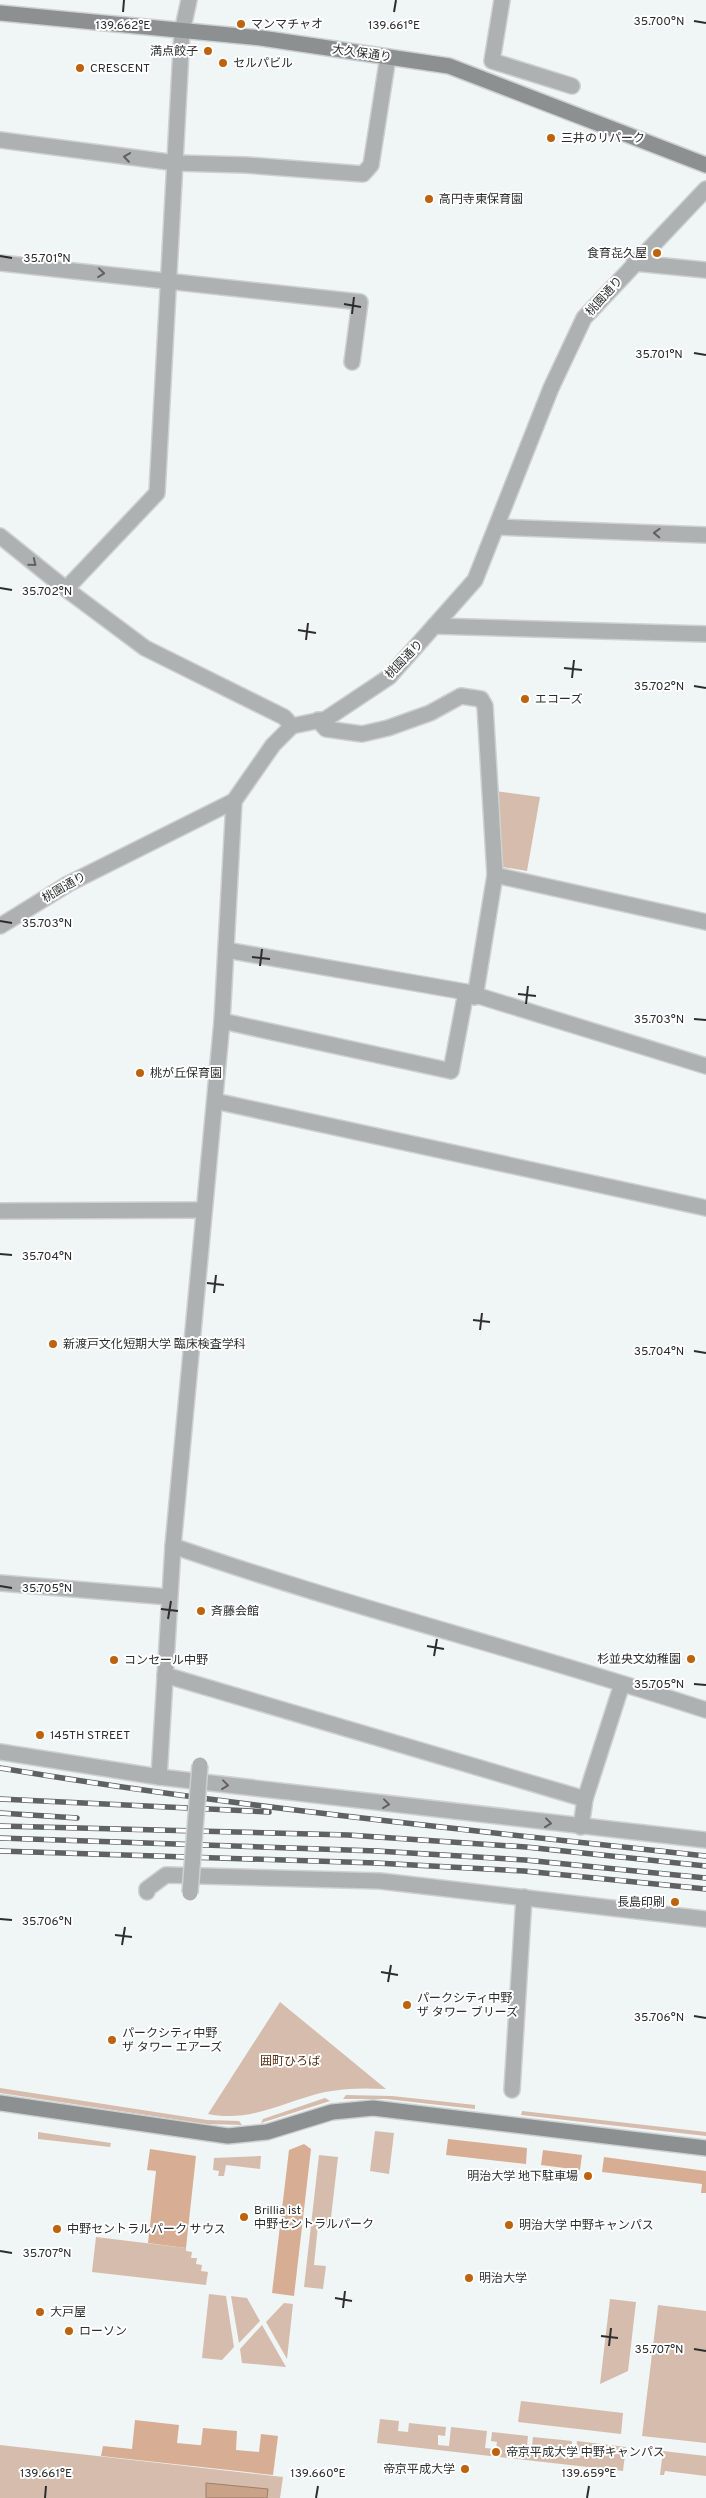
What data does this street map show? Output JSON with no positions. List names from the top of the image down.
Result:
{
  "streets": {
    "main road": ["大久保通り"],
    "street": ["桃園通り"]
  },
  "parks": ["囲町ひろば"],
  "places": [
    "マンマチャオ",
    "満点餃子",
    "セルパビル",
    "CRESCENT",
    "三井のリパーク",
    "高円寺東保育園",
    "食育㐂久屋",
    "エコーズ",
    "桃が丘保育園",
    "新渡戸文化短期大学 臨床検査学科",
    "斉藤会館",
    "杉並央文幼稚園",
    "コンセール中野",
    "145TH STREET",
    "長島印刷",
    "パークシティ中野 ザ タワー ブリーズ",
    "パークシティ中野 ザ タワー エアーズ",
    "明治大学 地下駐車場",
    "Brillia ist 中野セントラルパーク",
    "明治大学 中野キャンパス",
    "中野セントラルパーク サウス",
    "明治大学",
    "大戸屋",
    "ローソン",
    "帝京平成大学 中野キャンパス",
    "帝京平成大学"
  ],
  "coordinates": [
    "35.700°N",
    "139.662°E",
    "139.661°E",
    "35.701°N",
    "35.702°N",
    "35.703°N",
    "35.704°N",
    "35.705°N",
    "35.706°N",
    "35.707°N",
    "139.660°E",
    "139.659°E"
  ]
}
